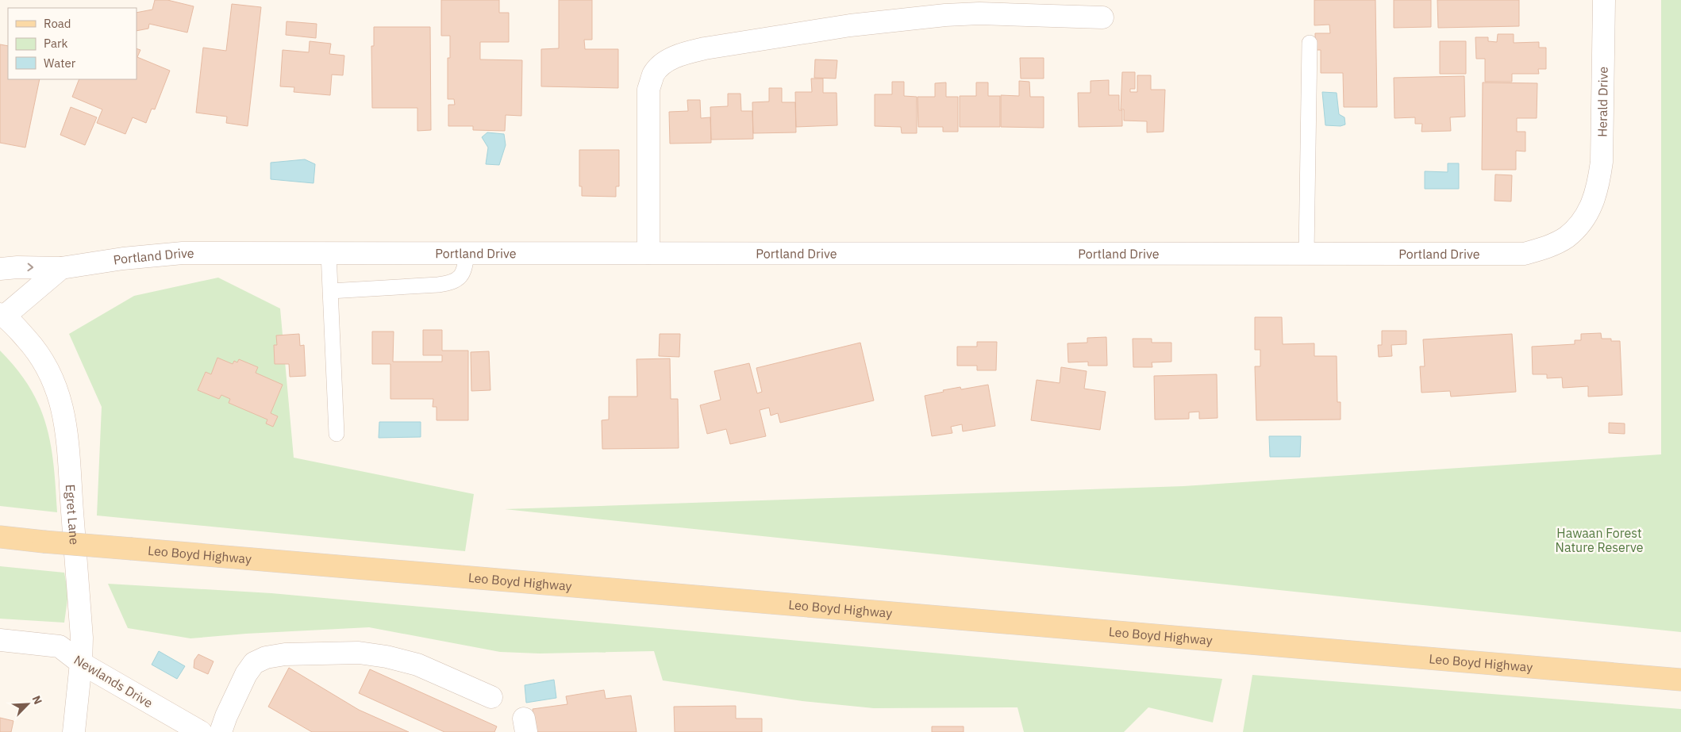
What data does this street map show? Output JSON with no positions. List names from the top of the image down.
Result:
{
  "streets": {
    "main road": ["Leo Boyd Highway"],
    "street": [
      "Herald Drive",
      "Portland Drive",
      "Egret Lane",
      "Newlands Drive"
    ]
  },
  "crossings": [
    ["Herald Drive", "Portland Drive"],
    ["Egret Lane", "Newlands Drive"]
  ],
  "parks": ["Hawaan Forest Nature Reserve"],
  "legend": ["Road", "Park", "Water"],
  "north": "top right"
}
